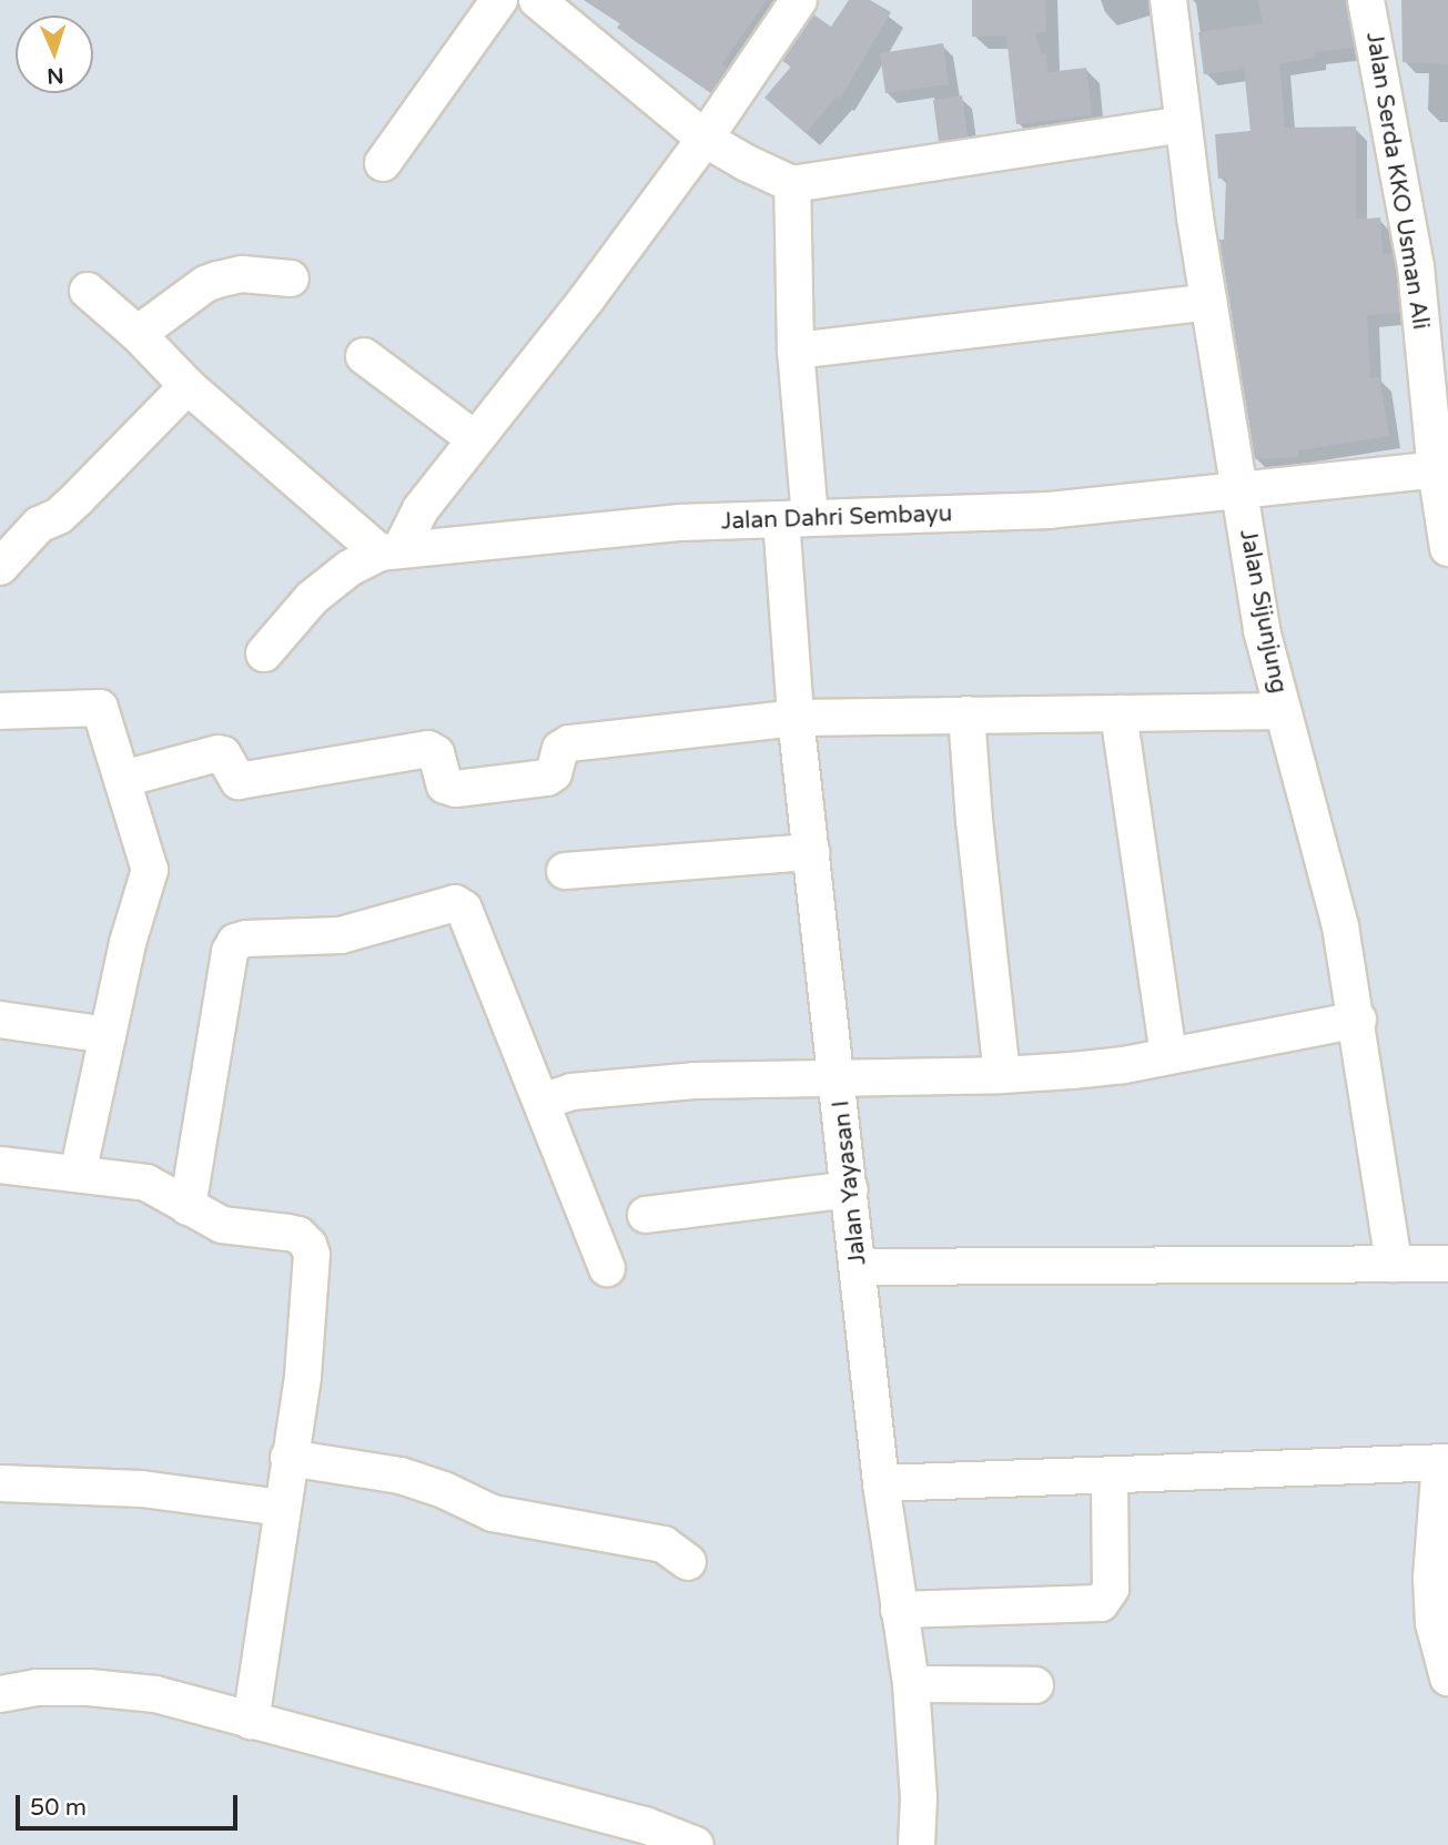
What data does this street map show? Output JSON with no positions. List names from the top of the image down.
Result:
{
  "streets": {
    "street": [
      "Jalan Serda KKO Usman Ali",
      "Jalan Dahri Sembayu",
      "Jalan Sijunjung",
      "Jalan Yayasan I"
    ]
  },
  "crossings": [
    ["Jalan Serda KKO Usman Ali", "Jalan Dahri Sembayu"],
    ["Jalan Dahri Sembayu", "Jalan Sijunjung"],
    ["Jalan Dahri Sembayu", "Jalan Yayasan I"]
  ],
  "scale_bar": "50 m",
  "north": "bottom"
}
